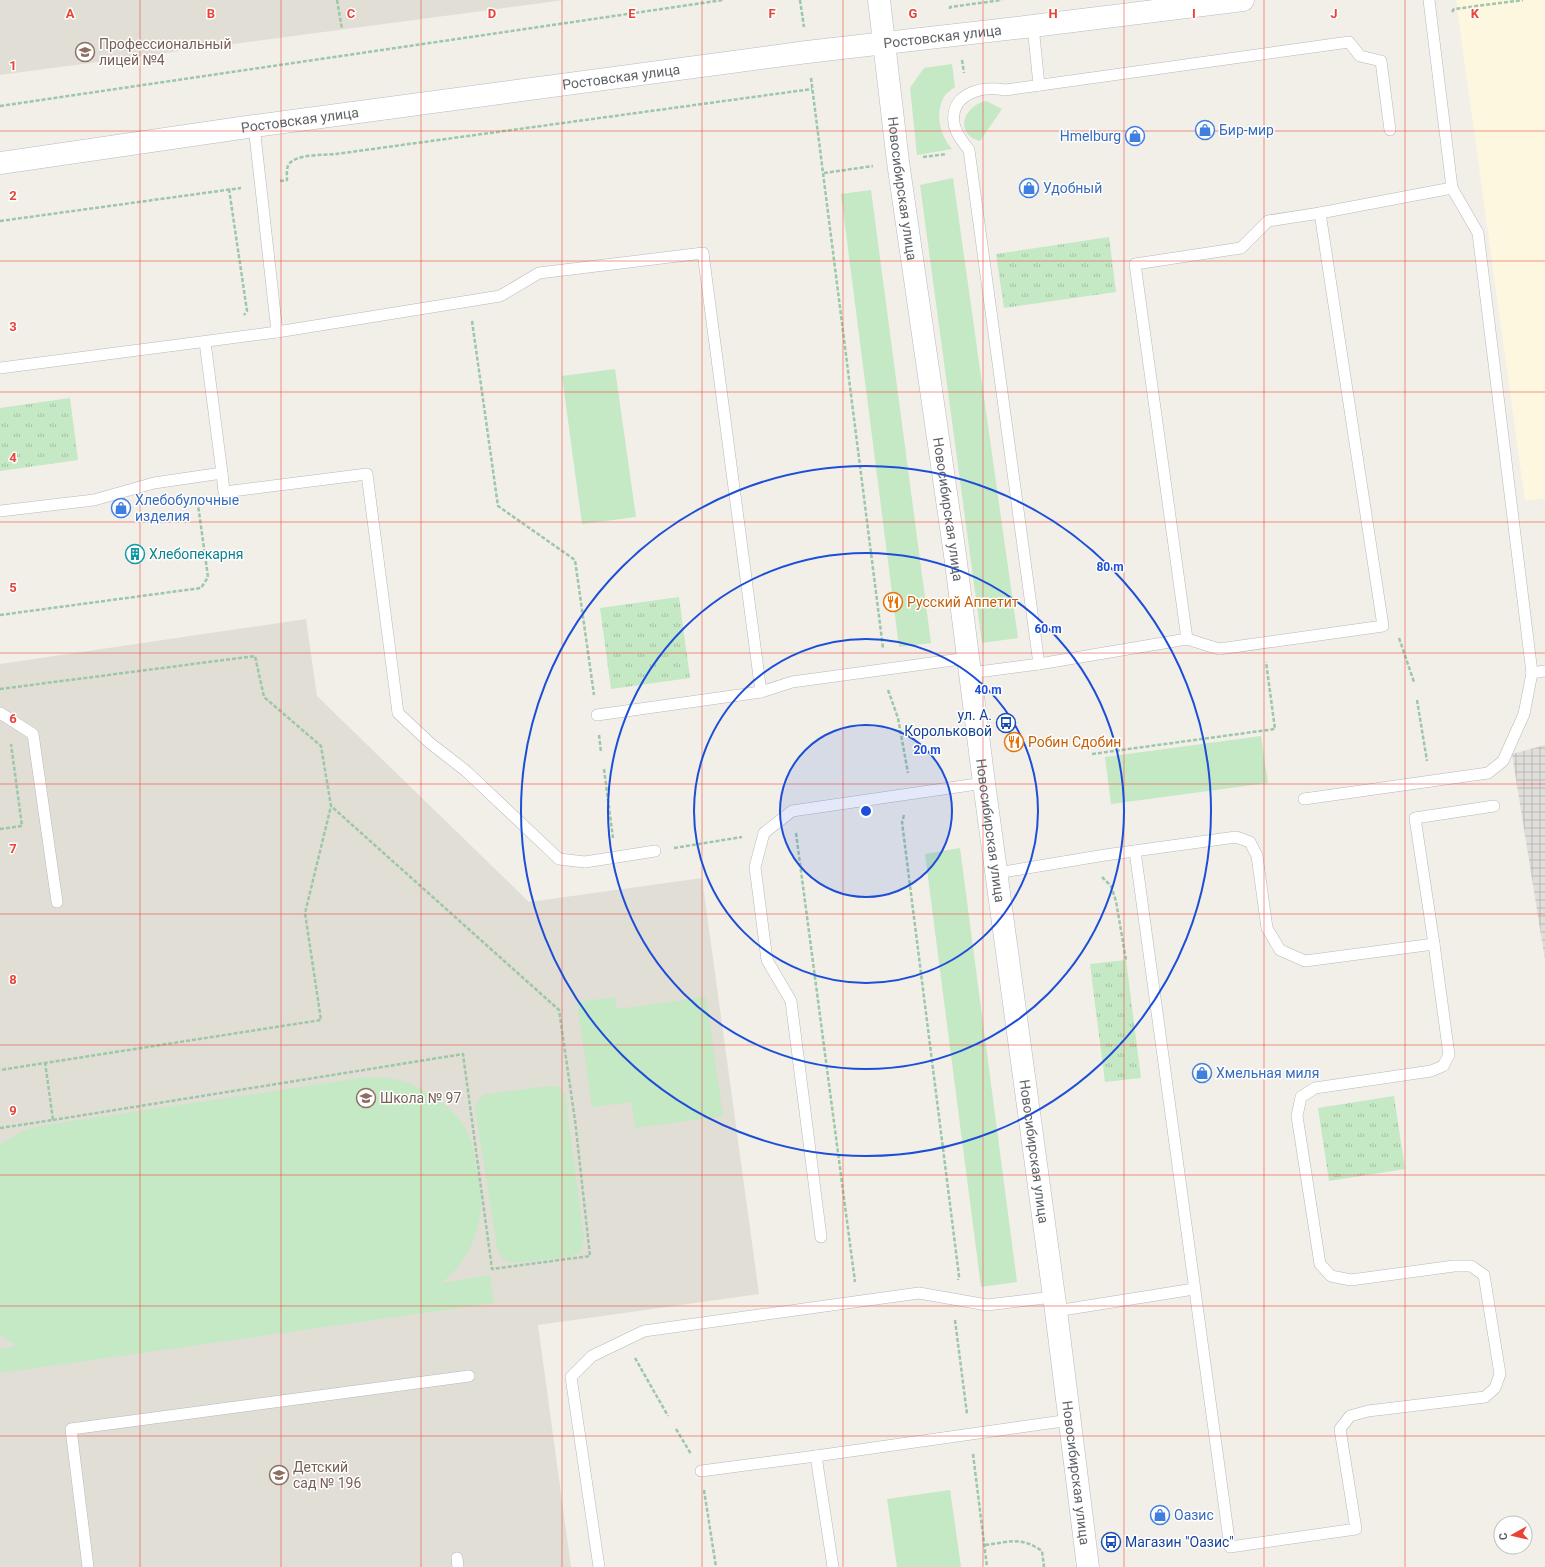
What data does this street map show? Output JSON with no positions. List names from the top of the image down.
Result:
{
  "streets": {
    "street": ["Ростовская улица", "Новосибирская улица"]
  },
  "crossings": [
    ["Ростовская улица", "Новосибирская улица"]
  ],
  "places": {
    "school or university": ["Профессиональный лицей №4", "Школа № 97", "Детский сад № 196"],
    "shop": [
      "Бир-мир",
      "Hmelburg",
      "Удобный",
      "Хлебобулочные изделия",
      "Хмельная миля",
      "Оазис"
    ],
    "building": ["Хлебопекарня"],
    "restaurant": ["Русский Аппетит", "Робин Сдобин"],
    "bus stop": ["ул. А. Корольковой", "Магазин \"Оазис\""]
  },
  "north": "left",
  "grid": {
    "columns": [
      "A",
      "B",
      "C",
      "D",
      "E",
      "F",
      "G",
      "H",
      "I",
      "J",
      "K"
    ],
    "rows": [
      "1",
      "2",
      "3",
      "4",
      "5",
      "6",
      "7",
      "8",
      "9"
    ]
  },
  "rings": [
    "80 m",
    "60 m",
    "40 m",
    "20 m"
  ]
}
